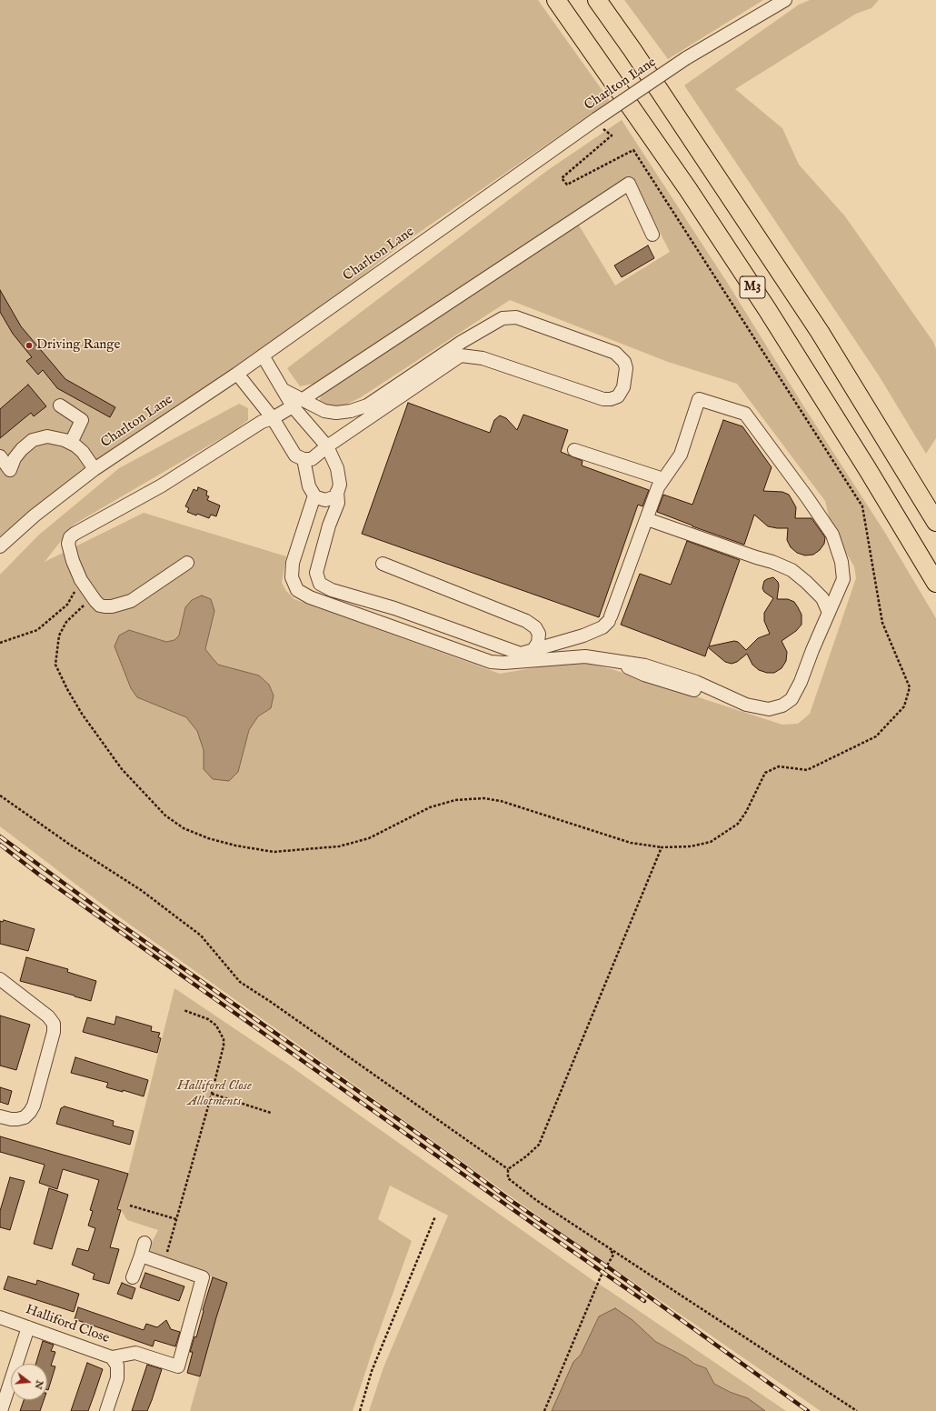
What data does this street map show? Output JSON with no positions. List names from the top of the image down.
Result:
{
  "streets": {
    "highway": ["M3"],
    "street": ["Charlton Lane", "Halliford Close"]
  },
  "parks": ["Halliford Close Allotments"],
  "places": ["Driving Range"],
  "north": "right"
}
